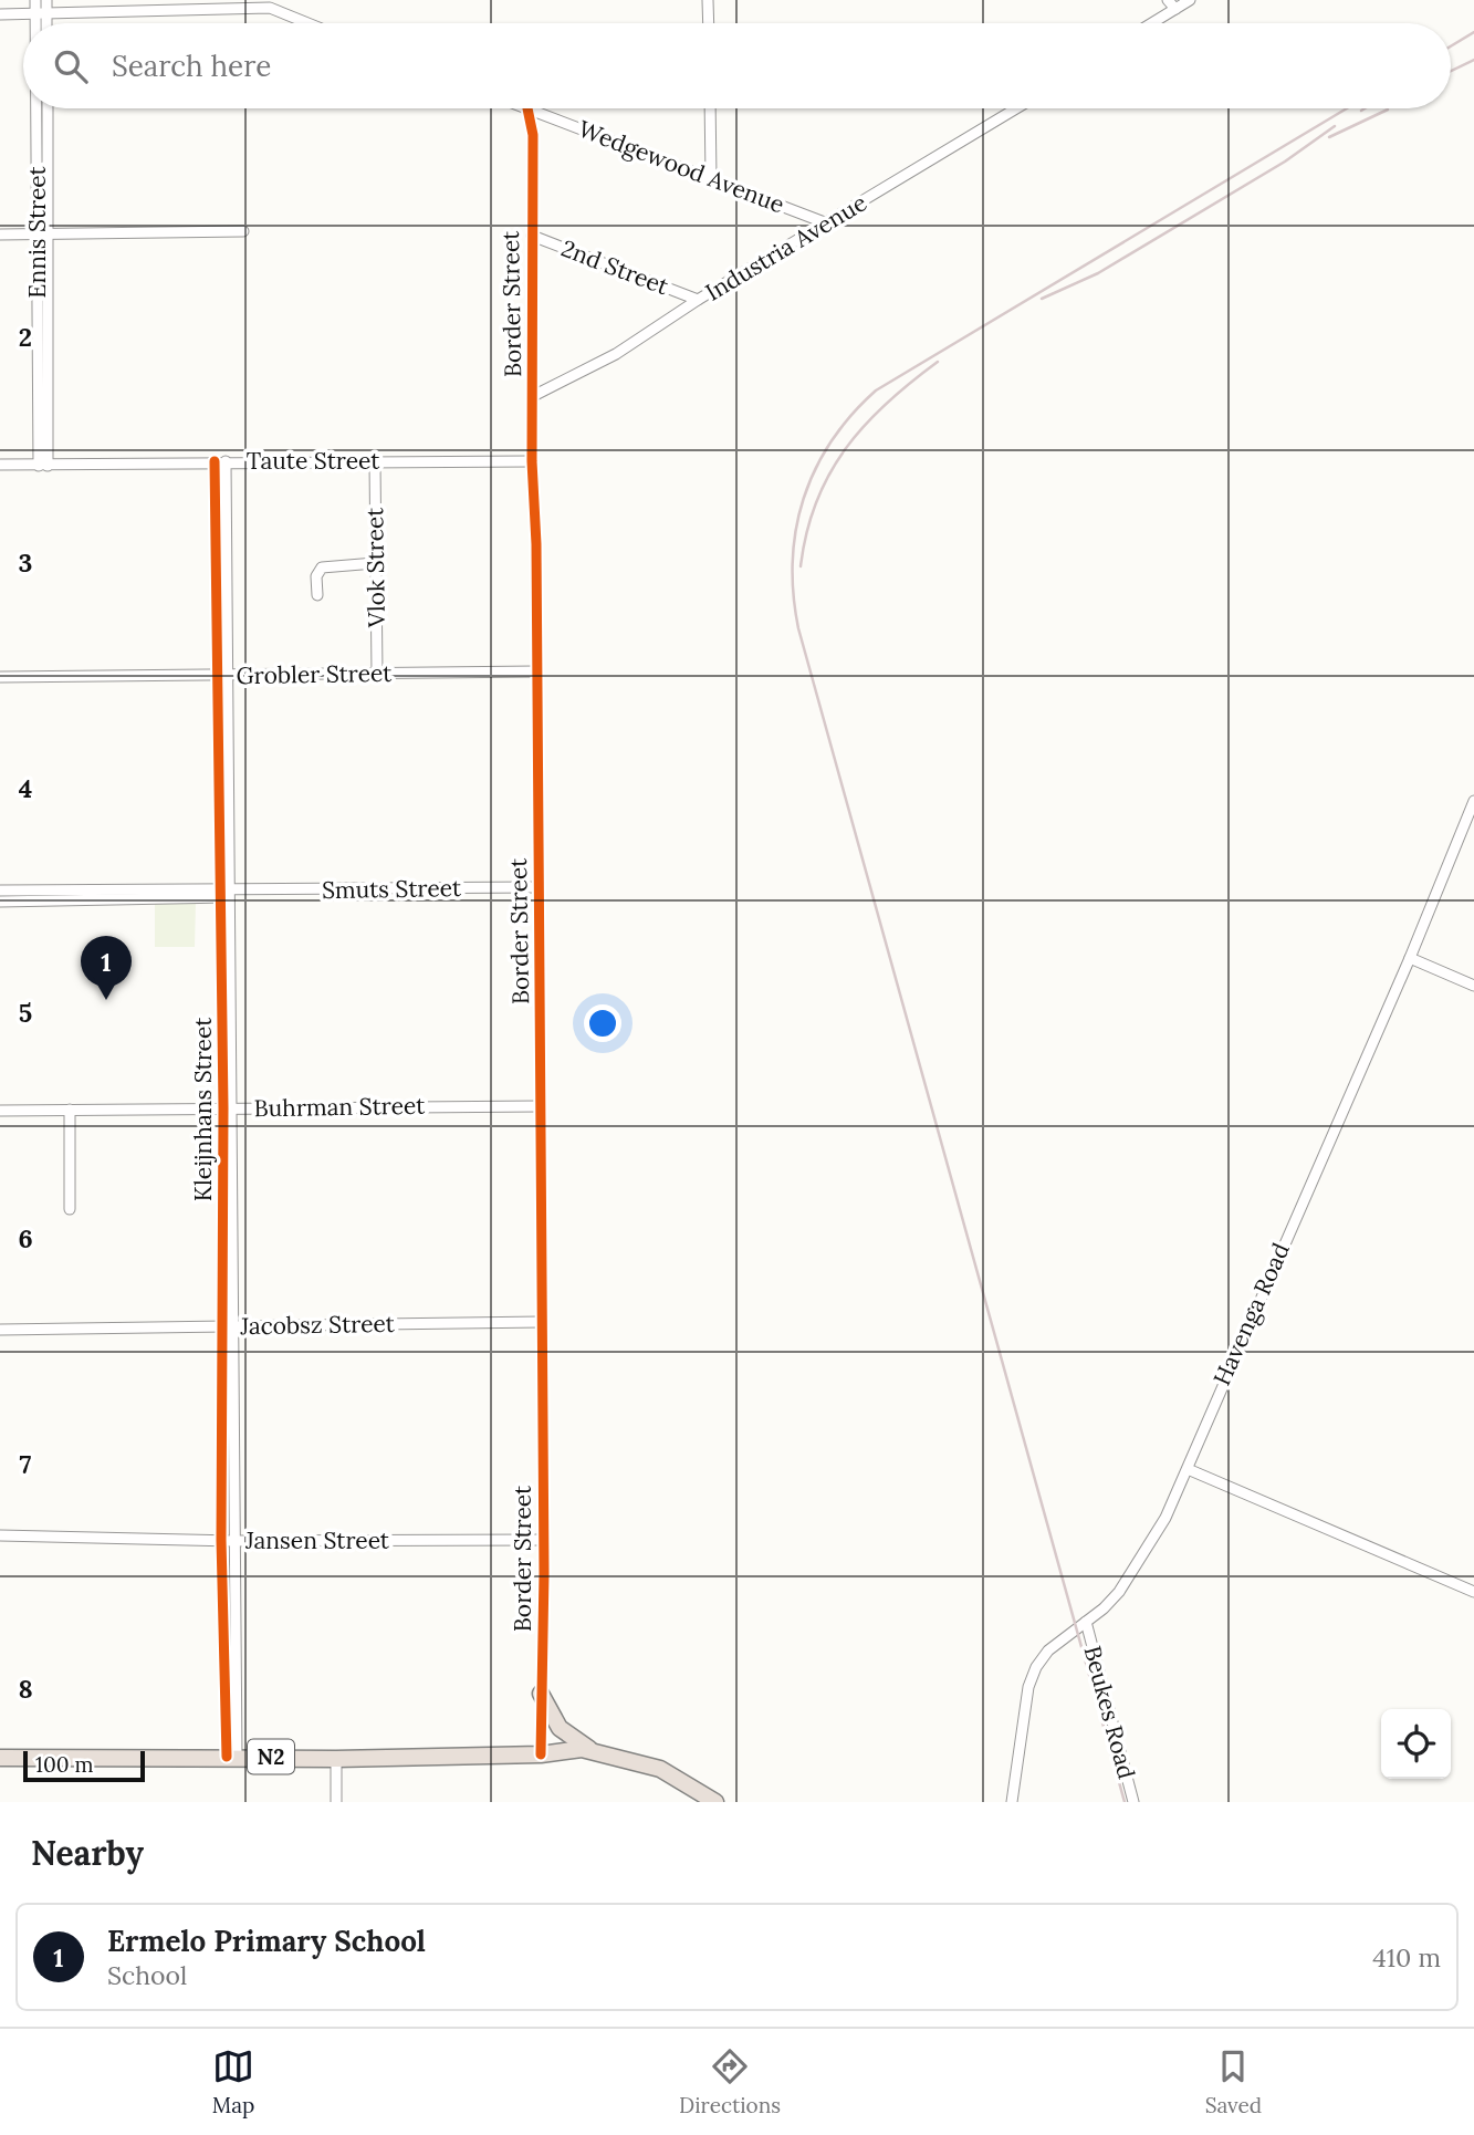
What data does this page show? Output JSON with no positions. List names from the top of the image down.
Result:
{
  "streets": {
    "highway": ["N2"],
    "street": [
      "Wedgewood Avenue",
      "Ennis Street",
      "Industria Avenue",
      "2nd Street",
      "Border Street",
      "Taute Street",
      "Vlok Street",
      "Grobler Street",
      "Smuts Street",
      "Buhrman Street",
      "Kleijnhans Street",
      "Havenga Road",
      "Jacobsz Street",
      "Jansen Street",
      "Beukes Road"
    ]
  },
  "crossings": [
    ["Wedgewood Avenue", "Industria Avenue"],
    ["Wedgewood Avenue", "Border Street"],
    ["Ennis Street", "Taute Street"],
    ["Industria Avenue", "2nd Street"],
    ["Industria Avenue", "Border Street"],
    ["2nd Street", "Border Street"],
    ["Border Street", "Taute Street"],
    ["Border Street", "Grobler Street"],
    ["Border Street", "Smuts Street"],
    ["Border Street", "Buhrman Street"],
    ["Border Street", "Jacobsz Street"],
    ["Border Street", "Jansen Street"],
    ["Border Street", "N2"],
    ["Taute Street", "Vlok Street"],
    ["Taute Street", "Kleijnhans Street"],
    ["Vlok Street", "Grobler Street"],
    ["Grobler Street", "Kleijnhans Street"],
    ["Smuts Street", "Kleijnhans Street"],
    ["Buhrman Street", "Kleijnhans Street"],
    ["Kleijnhans Street", "Jacobsz Street"],
    ["Kleijnhans Street", "Jansen Street"],
    ["Kleijnhans Street", "N2"],
    ["Havenga Road", "Beukes Road"]
  ],
  "scale_bar": "100 m",
  "page": {
    "search": "Search here",
    "pins": "1",
    "scale": "100 m",
    "heading": "Nearby",
    "list": [
      {
        "mark": "1",
        "name": "Ermelo Primary School",
        "note": "School",
        "value": "410 m"
      }
    ],
    "nav": ["Map", "Directions", "Saved"]
  },
  "grid": {
    "rows": [
      "2",
      "3",
      "4",
      "5",
      "6",
      "7",
      "8"
    ]
  }
}
